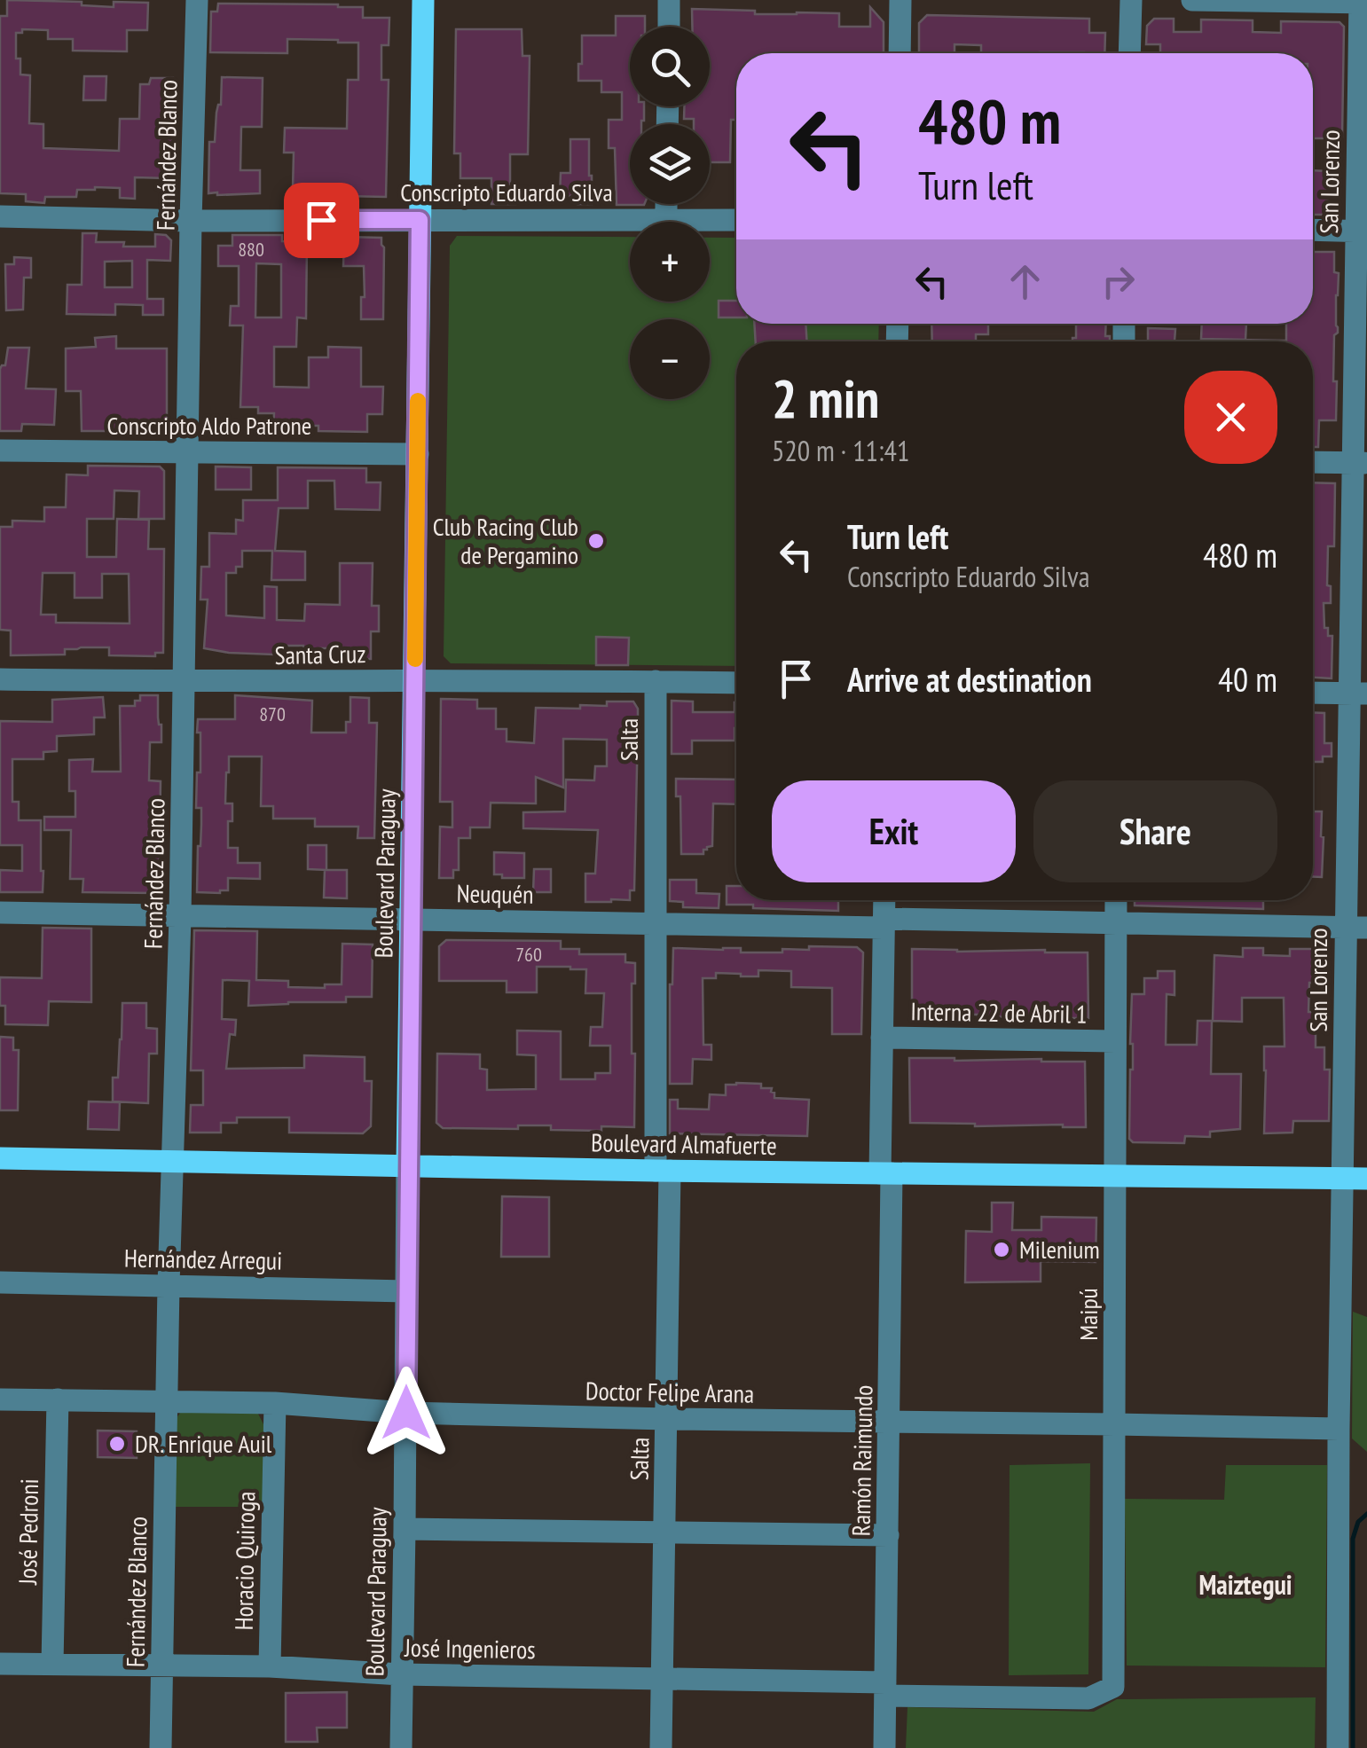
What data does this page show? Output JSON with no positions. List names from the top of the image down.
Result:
{
  "streets": {
    "main road": ["Boulevard Paraguay", "Boulevard Almafuerte"],
    "street": [
      "Fernández Blanco",
      "San Lorenzo",
      "Conscripto Eduardo Silva",
      "Conscripto Aldo Patrone",
      "Santa Cruz",
      "Salta",
      "Neuquén",
      "Interna 22 de Abril 1",
      "Hernández Arregui",
      "Maipú",
      "Doctor Felipe Arana",
      "Ramón Raimundo",
      "José Pedroni",
      "Horacio Quiroga",
      "José Ingenieros"
    ]
  },
  "crossings": [
    ["Fernández Blanco", "Conscripto Eduardo Silva"],
    ["Fernández Blanco", "Conscripto Aldo Patrone"],
    ["Fernández Blanco", "Santa Cruz"],
    ["Fernández Blanco", "Neuquén"],
    ["Fernández Blanco", "Boulevard Almafuerte"],
    ["Fernández Blanco", "Hernández Arregui"],
    ["Fernández Blanco", "Doctor Felipe Arana"],
    ["Fernández Blanco", "José Ingenieros"],
    ["San Lorenzo", "Neuquén"],
    ["San Lorenzo", "Boulevard Almafuerte"],
    ["San Lorenzo", "Doctor Felipe Arana"],
    ["Conscripto Eduardo Silva", "Boulevard Paraguay"],
    ["Conscripto Aldo Patrone", "Boulevard Paraguay"],
    ["Santa Cruz", "Salta"],
    ["Santa Cruz", "Boulevard Paraguay"],
    ["Salta", "Neuquén"],
    ["Salta", "Boulevard Almafuerte"],
    ["Salta", "Doctor Felipe Arana"],
    ["Salta", "José Ingenieros"],
    ["Boulevard Paraguay", "Neuquén"],
    ["Boulevard Paraguay", "Boulevard Almafuerte"],
    ["Boulevard Paraguay", "Hernández Arregui"],
    ["Boulevard Paraguay", "Doctor Felipe Arana"],
    ["Boulevard Paraguay", "José Ingenieros"],
    ["Neuquén", "Maipú"],
    ["Neuquén", "Ramón Raimundo"],
    ["Interna 22 de Abril 1", "Maipú"],
    ["Interna 22 de Abril 1", "Ramón Raimundo"],
    ["Boulevard Almafuerte", "Maipú"],
    ["Boulevard Almafuerte", "Ramón Raimundo"],
    ["Maipú", "Doctor Felipe Arana"],
    ["Maipú", "José Ingenieros"],
    ["Doctor Felipe Arana", "Ramón Raimundo"],
    ["Doctor Felipe Arana", "José Pedroni"],
    ["Doctor Felipe Arana", "Horacio Quiroga"],
    ["Ramón Raimundo", "José Ingenieros"],
    ["José Pedroni", "José Ingenieros"],
    ["Horacio Quiroga", "José Ingenieros"]
  ],
  "districts": ["Maiztegui"],
  "places": ["Club Racing Club de Pergamino", "Milenium", "DR. Enrique Auil"],
  "house_numbers": ["880", "870", "760"],
  "page": {
    "map_buttons": ["+", "−"],
    "turn": ["480 m", "Turn left"],
    "heading": ["2 min", "520 m · 11:41"],
    "list": [
      {
        "name": "Turn left",
        "note": "Conscripto Eduardo Silva",
        "value": "480 m"
      },
      {
        "name": "Arrive at destination",
        "value": "40 m"
      }
    ],
    "buttons": ["Exit", "Share"]
  }
}
